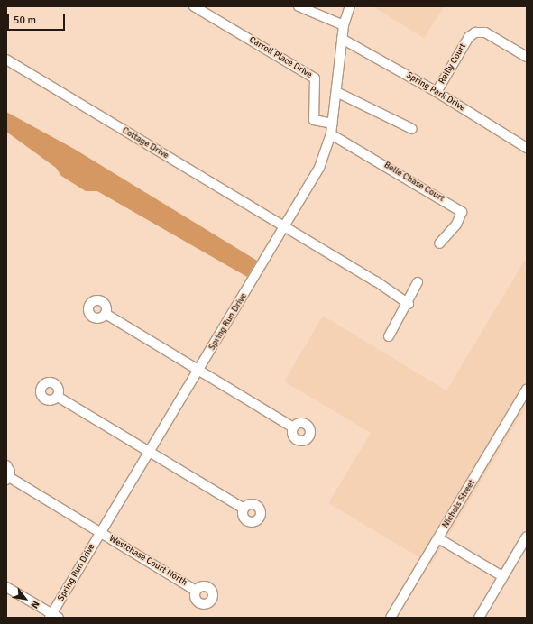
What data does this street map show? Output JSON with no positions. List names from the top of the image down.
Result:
{
  "streets": {
    "street": [
      "Carroll Place Drive",
      "Reilly Court",
      "Spring Park Drive",
      "Cottage Drive",
      "Belle Chase Court",
      "Spring Run Drive",
      "Nichols Street",
      "Westchase Court North"
    ]
  },
  "crossings": [
    ["Carroll Place Drive", "Spring Run Drive"],
    ["Reilly Court", "Spring Park Drive"],
    ["Spring Park Drive", "Spring Run Drive"],
    ["Cottage Drive", "Spring Run Drive"],
    ["Belle Chase Court", "Spring Run Drive"],
    ["Spring Run Drive", "Westchase Court North"]
  ],
  "scale_bar": "50 m",
  "north": "bottom right"
}
